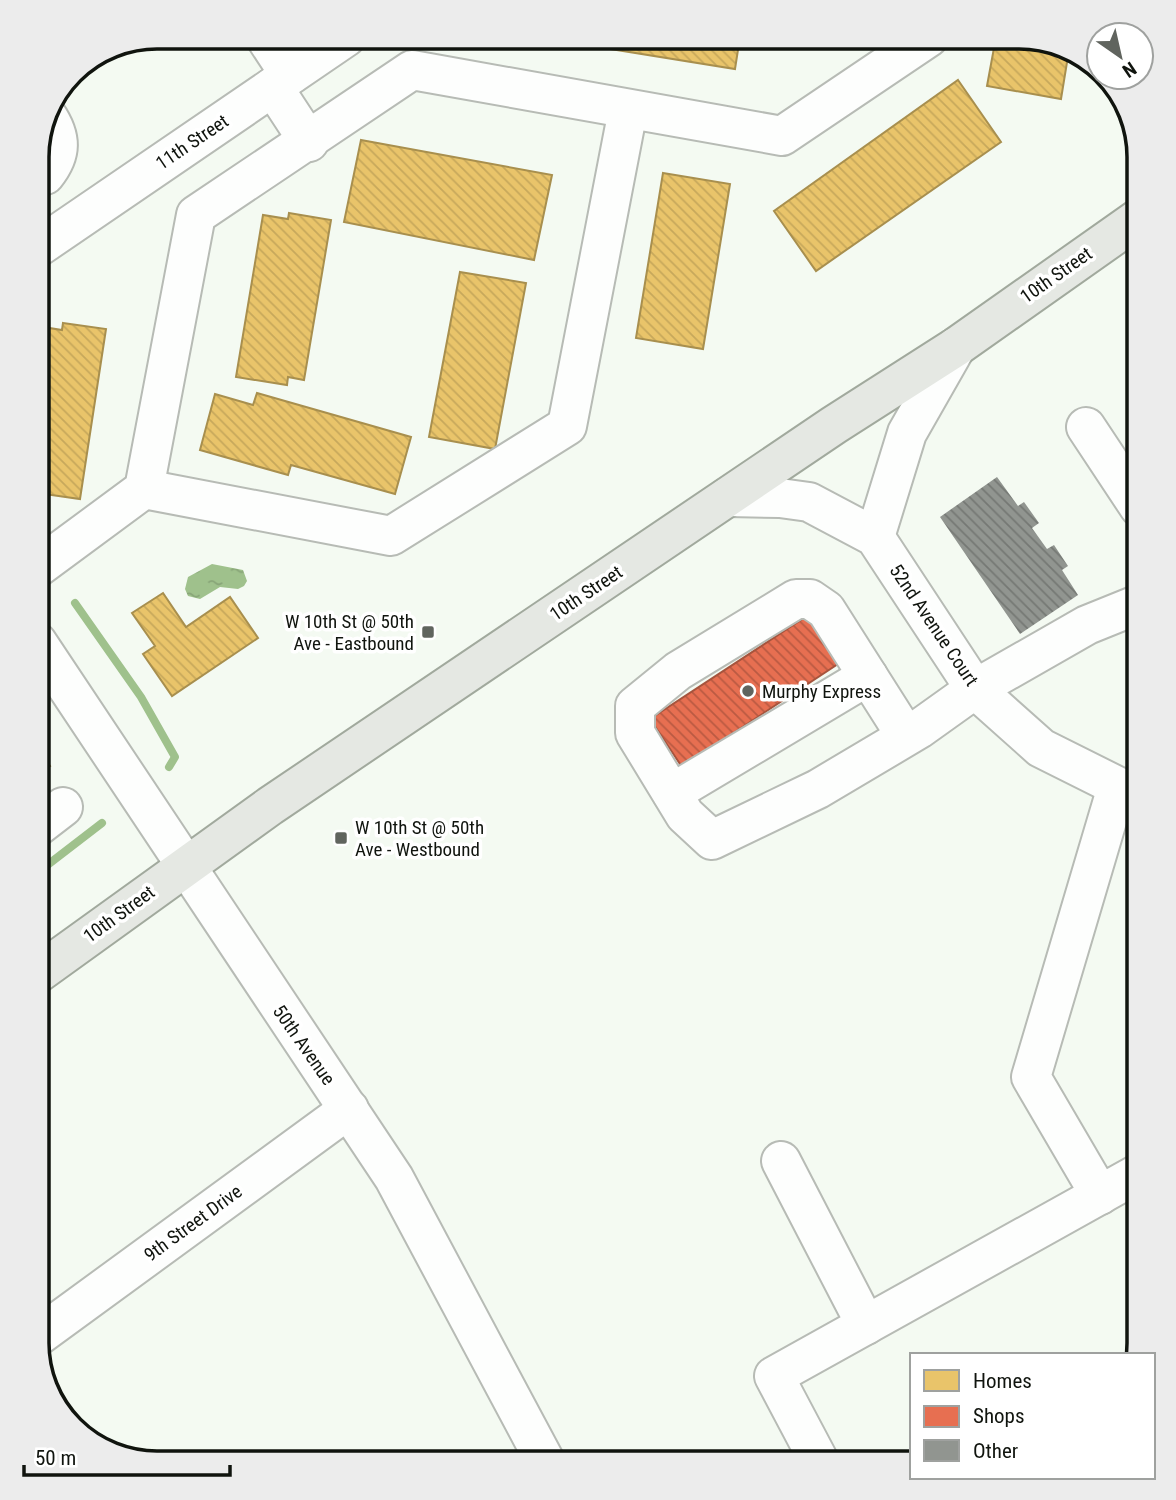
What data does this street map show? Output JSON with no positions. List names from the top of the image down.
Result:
{
  "streets": {
    "main road": ["10th Street"],
    "street": [
      "11th Street",
      "52nd Avenue Court",
      "50th Avenue",
      "9th Street Drive"
    ]
  },
  "crossings": [
    ["10th Street", "52nd Avenue Court"],
    ["10th Street", "50th Avenue"],
    ["50th Avenue", "9th Street Drive"]
  ],
  "places": {
    "transit": ["W 10th St @ 50th Ave - Eastbound", "W 10th St @ 50th Ave - Westbound"],
    "other": ["Murphy Express"]
  },
  "legend": ["Homes", "Shops", "Other"],
  "scale_bar": "50 m",
  "north": "bottom right"
}
